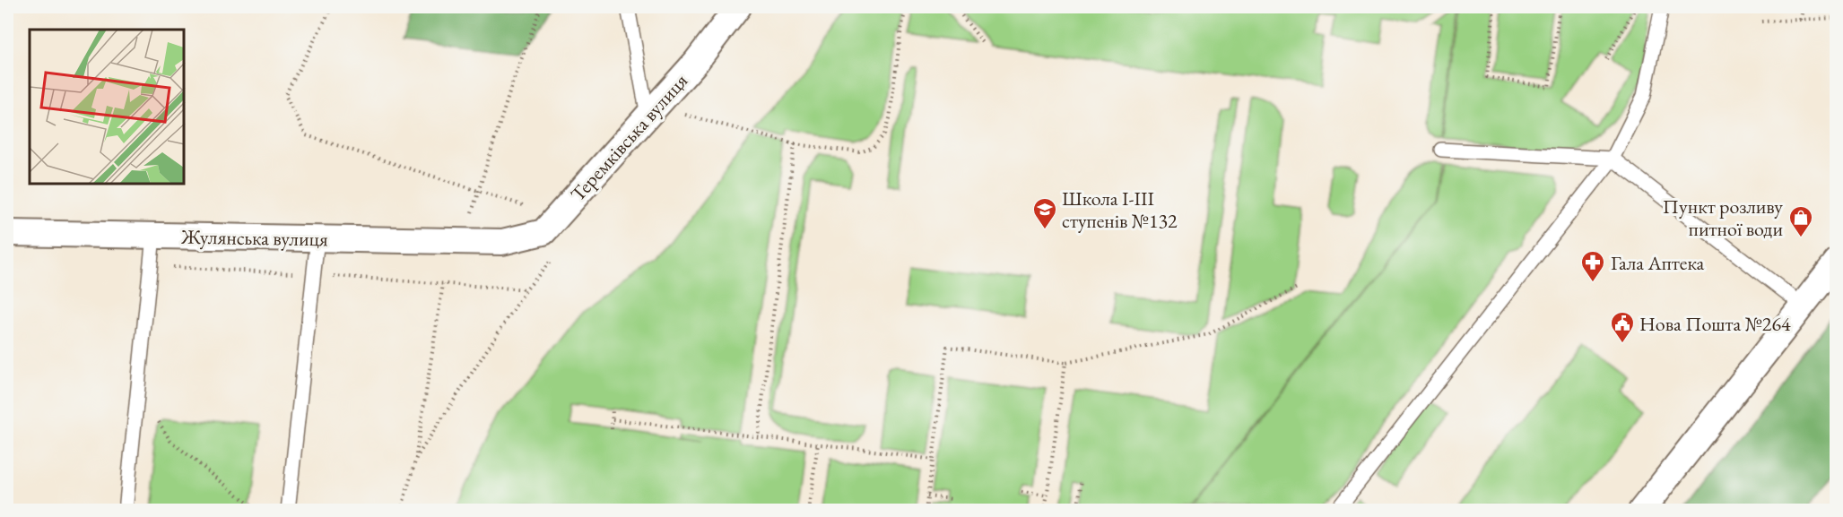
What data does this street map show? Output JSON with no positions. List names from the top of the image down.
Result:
{
  "streets": {
    "street": ["Теремківська вулиця", "Жулянська вулиця"]
  },
  "crossings": [
    ["Теремківська вулиця", "Жулянська вулиця"]
  ],
  "places": {
    "school or university": ["Школа І-ІІІ ступенів №132"],
    "shop": ["Пункт розливу питної води"],
    "pharmacy": ["Гала Аптека"],
    "public building": ["Нова Пошта №264"]
  }
}
